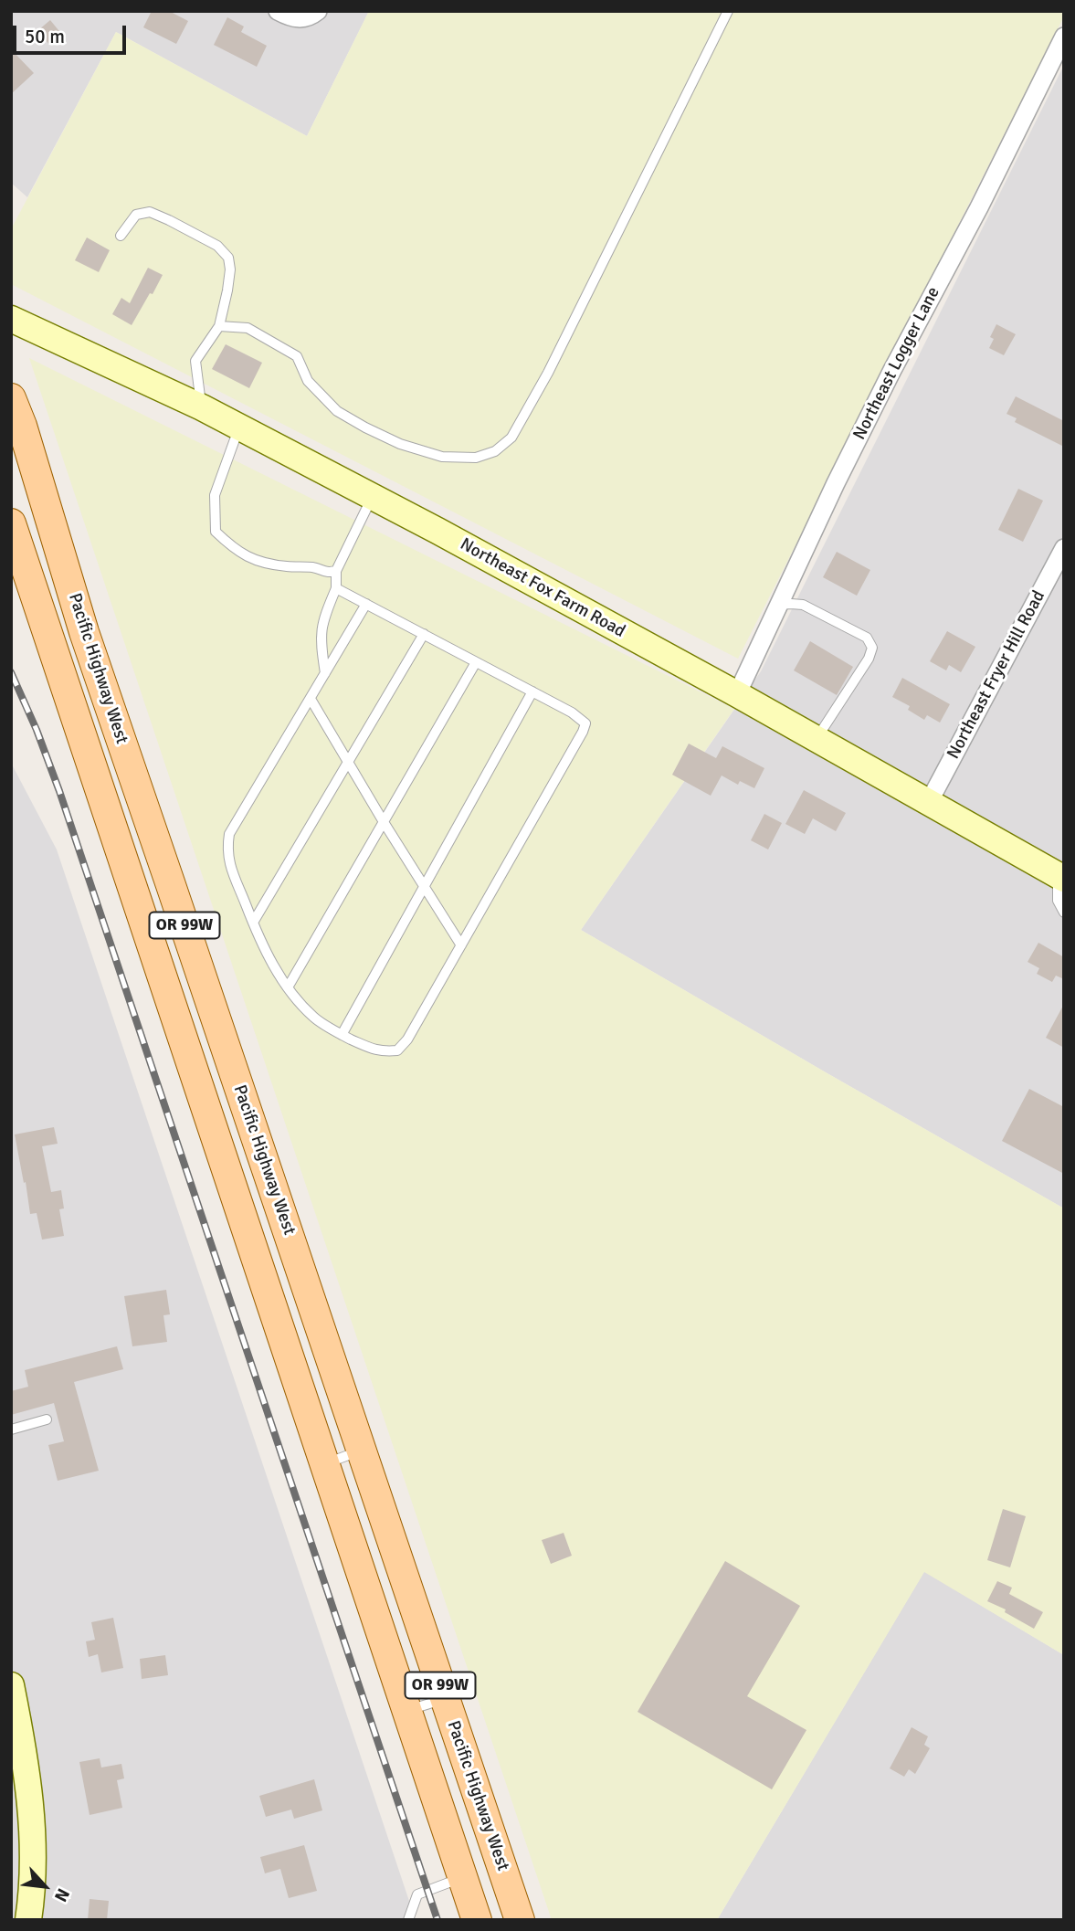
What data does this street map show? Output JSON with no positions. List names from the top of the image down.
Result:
{
  "streets": {
    "main road": ["Pacific Highway West", "OR 99W"],
    "street": ["Northeast Logger Lane", "Northeast Fox Farm Road", "Northeast Fryer Hill Road"]
  },
  "crossings": [
    ["Northeast Logger Lane", "Northeast Fox Farm Road"],
    ["Northeast Fox Farm Road", "Northeast Fryer Hill Road"]
  ],
  "scale_bar": "50 m",
  "north": "bottom right"
}
